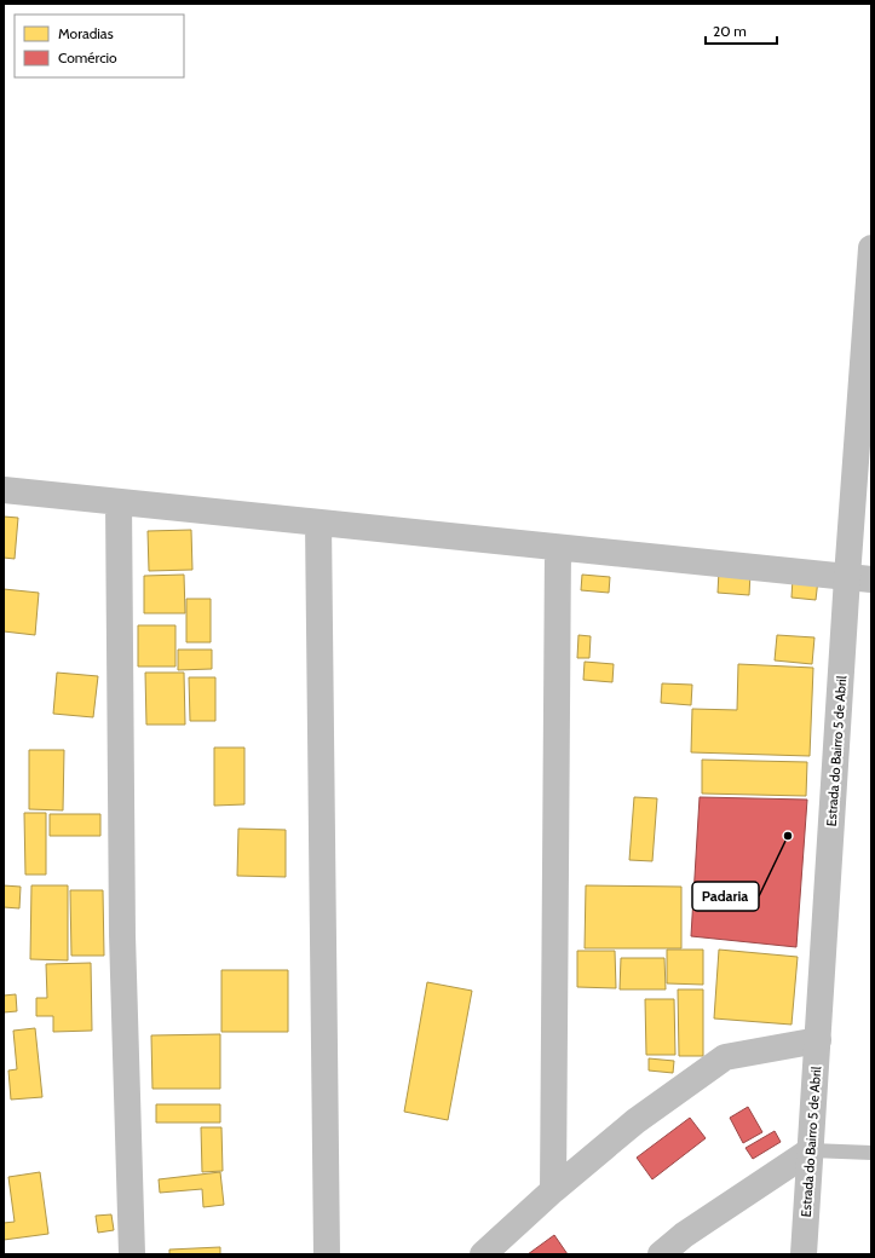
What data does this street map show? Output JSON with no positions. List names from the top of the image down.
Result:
{
  "streets": {
    "street": ["Estrada do Bairro 5 de Abril"]
  },
  "places": ["Padaria"],
  "legend": ["Moradias", "Comércio"],
  "scale_bar": "20 m"
}
